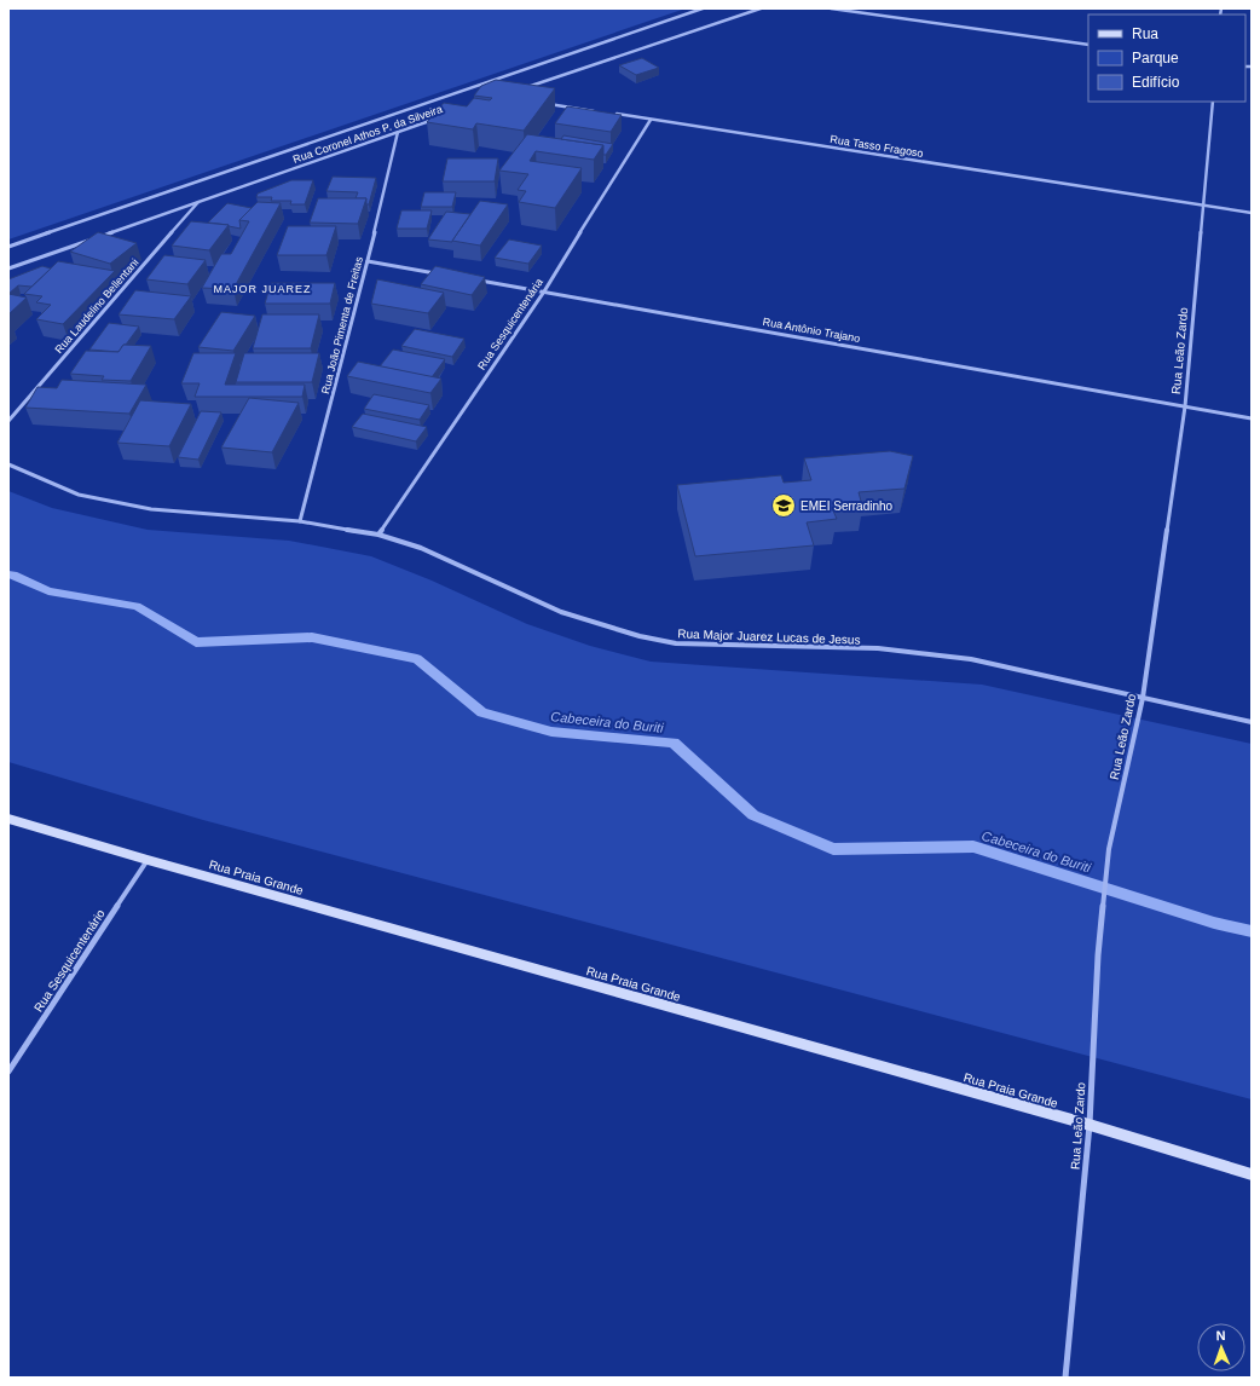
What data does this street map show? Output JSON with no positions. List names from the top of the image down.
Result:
{
  "streets": {
    "street": [
      "Rua Coronel Athos P. da Silveira",
      "Rua Tasso Fragoso",
      "Rua Laudelino Bellentani",
      "Rua Sesquicentenária",
      "Rua João Pimenta de Freitas",
      "Rua Antônio Trajano",
      "Rua Leão Zardo",
      "Rua Major Juarez Lucas de Jesus",
      "Rua Praia Grande",
      "Rua Sesquicentenário"
    ]
  },
  "crossings": [
    ["Rua Coronel Athos P. da Silveira", "Rua Laudelino Bellentani"],
    ["Rua Coronel Athos P. da Silveira", "Rua João Pimenta de Freitas"],
    ["Rua Tasso Fragoso", "Rua Sesquicentenária"],
    ["Rua Tasso Fragoso", "Rua Leão Zardo"],
    ["Rua Sesquicentenária", "Rua Antônio Trajano"],
    ["Rua Sesquicentenária", "Rua Major Juarez Lucas de Jesus"],
    ["Rua João Pimenta de Freitas", "Rua Major Juarez Lucas de Jesus"],
    ["Rua Antônio Trajano", "Rua Leão Zardo"],
    ["Rua Leão Zardo", "Rua Major Juarez Lucas de Jesus"],
    ["Rua Leão Zardo", "Rua Praia Grande"],
    ["Rua Praia Grande", "Rua Sesquicentenário"]
  ],
  "districts": ["MAJOR JUAREZ"],
  "water": ["Cabeceira do Buriti"],
  "places": {
    "school or university": ["EMEI Serradinho"]
  },
  "legend": ["Rua", "Parque", "Edifício"],
  "north": "top"
}
